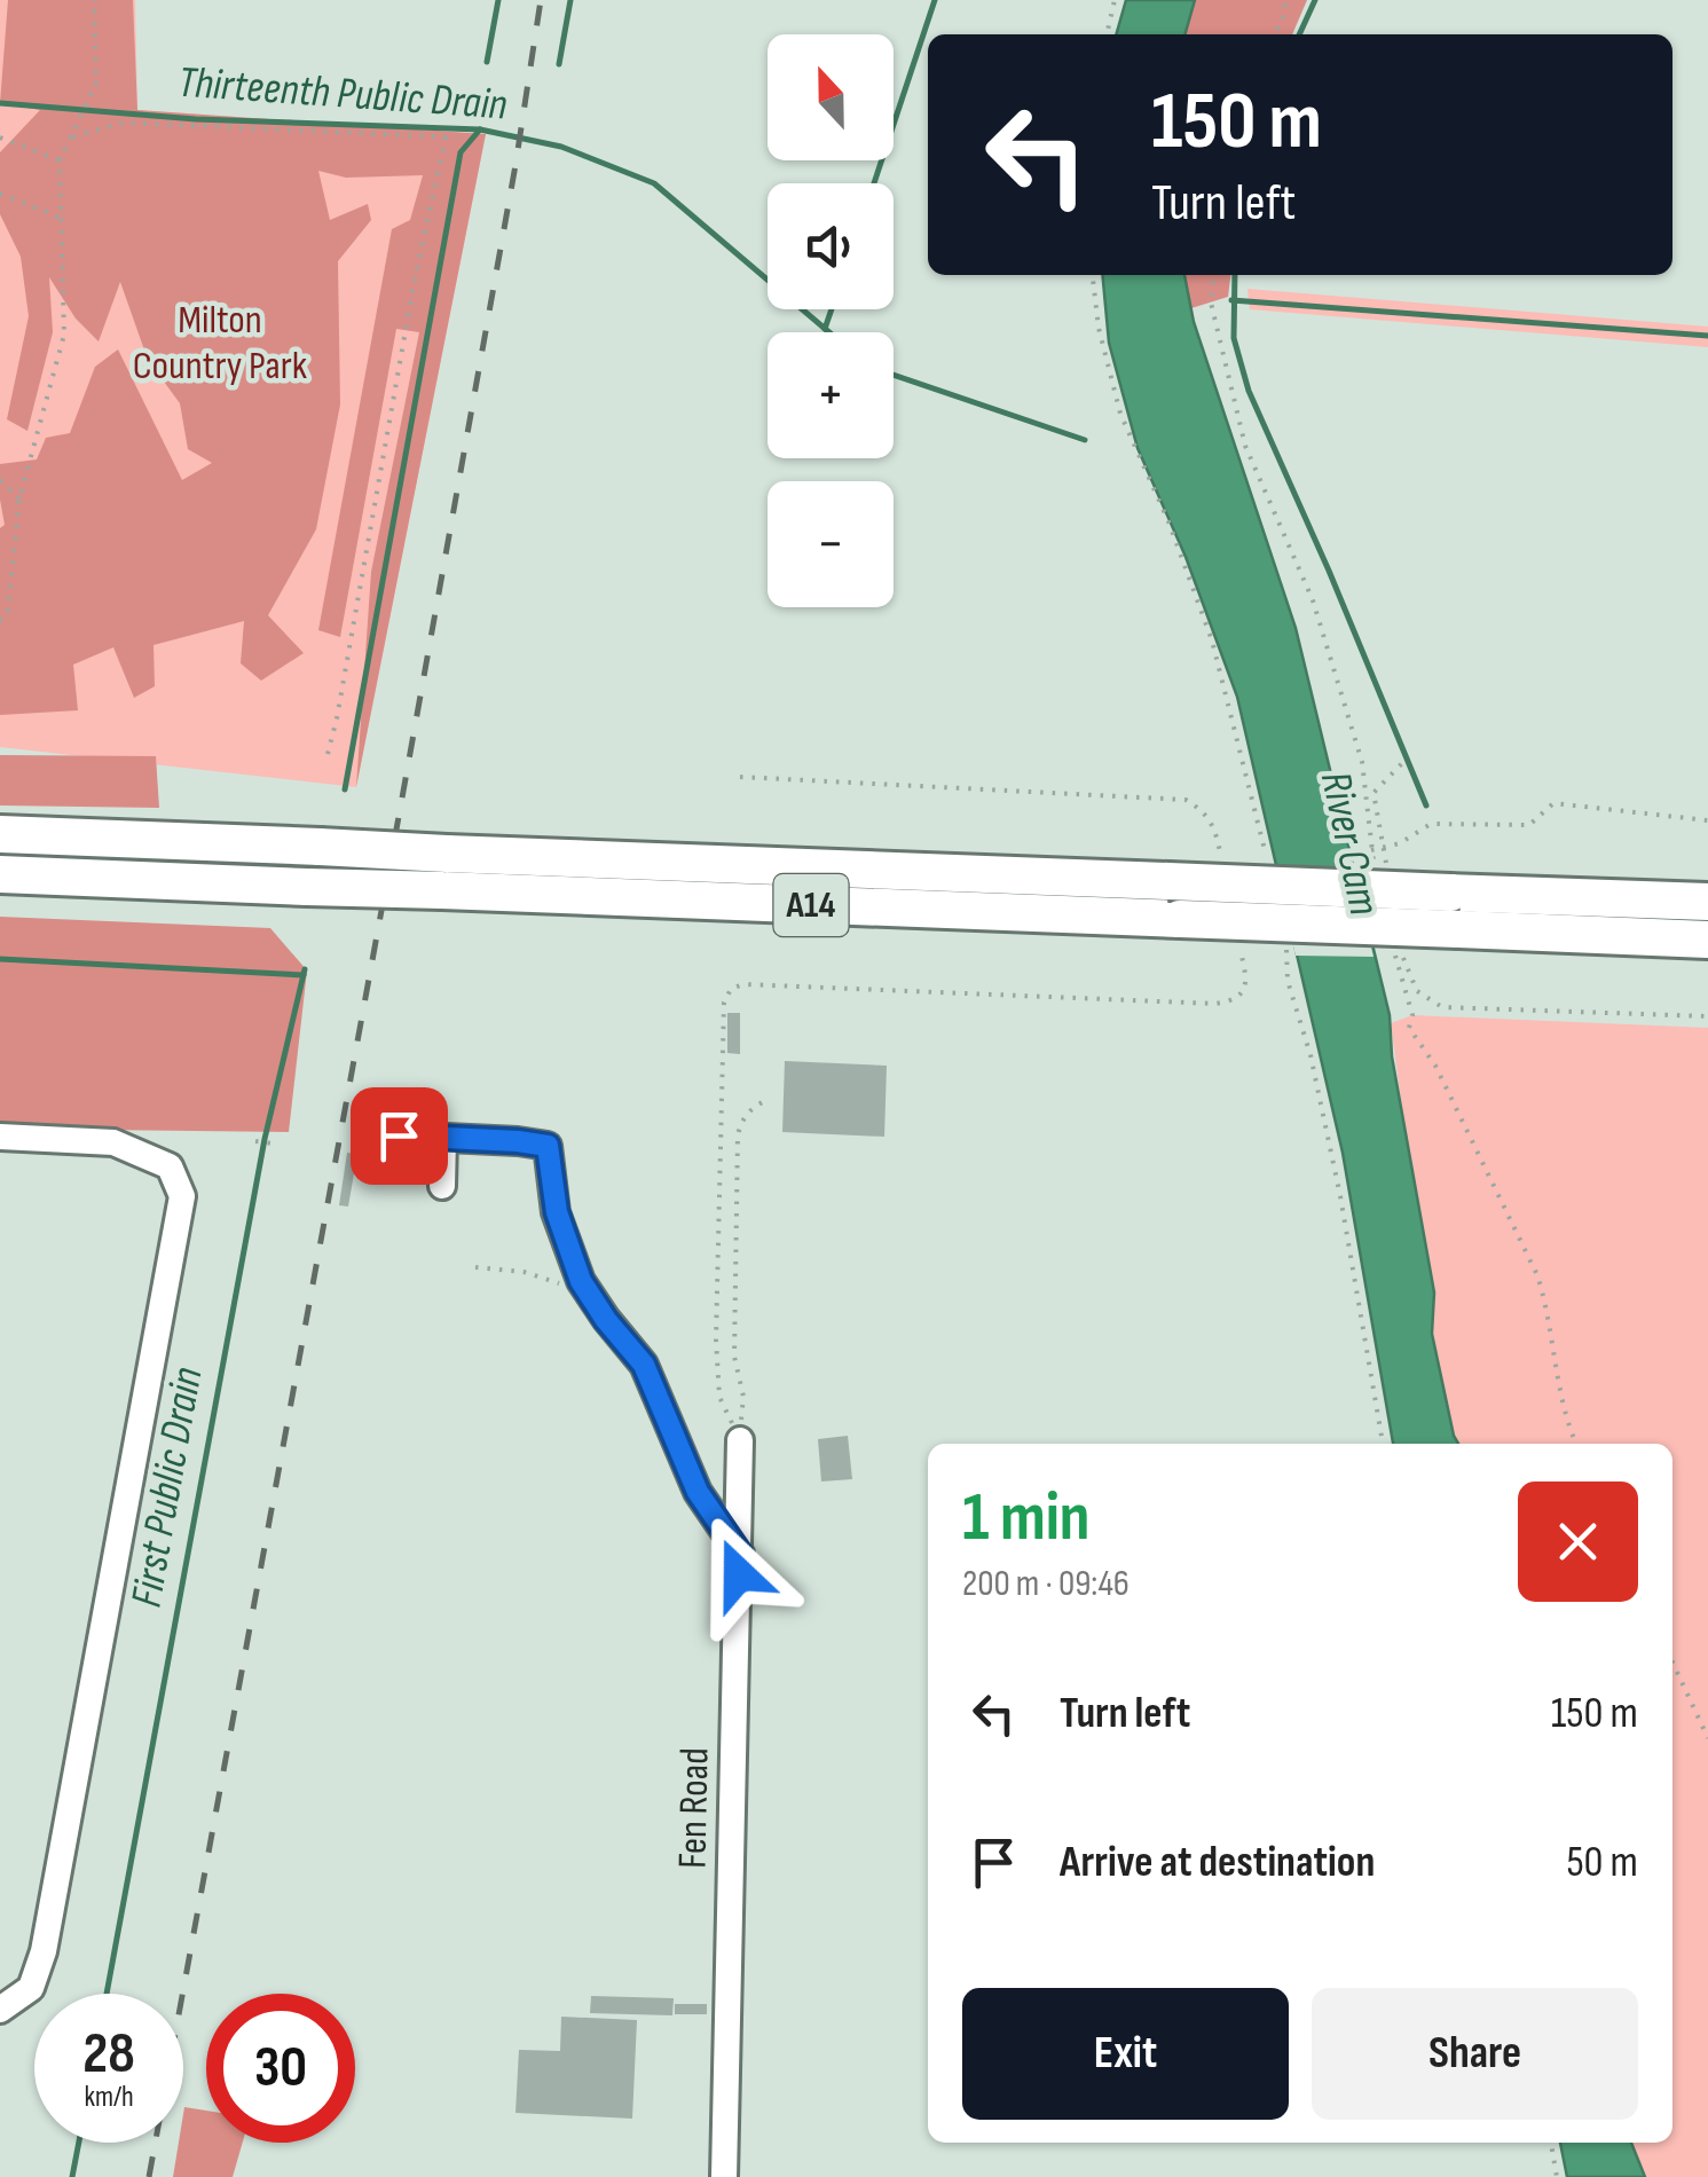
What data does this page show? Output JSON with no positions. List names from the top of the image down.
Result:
{
  "streets": {
    "highway": ["A14"],
    "street": ["Fen Road"]
  },
  "water": ["Thirteenth Public Drain", "River Cam", "First Public Drain"],
  "parks": ["Milton Country Park"],
  "north": "top",
  "page": {
    "map_buttons": ["+", "−"],
    "turn": ["150 m", "Turn left"],
    "heading": ["1 min", "200 m · 09:46"],
    "list": [
      {
        "name": "Turn left",
        "value": "150 m"
      },
      {
        "name": "Arrive at destination",
        "value": "50 m"
      }
    ],
    "buttons": ["Exit", "Share"],
    "speed": "28 km/h",
    "limit": "30"
  }
}
